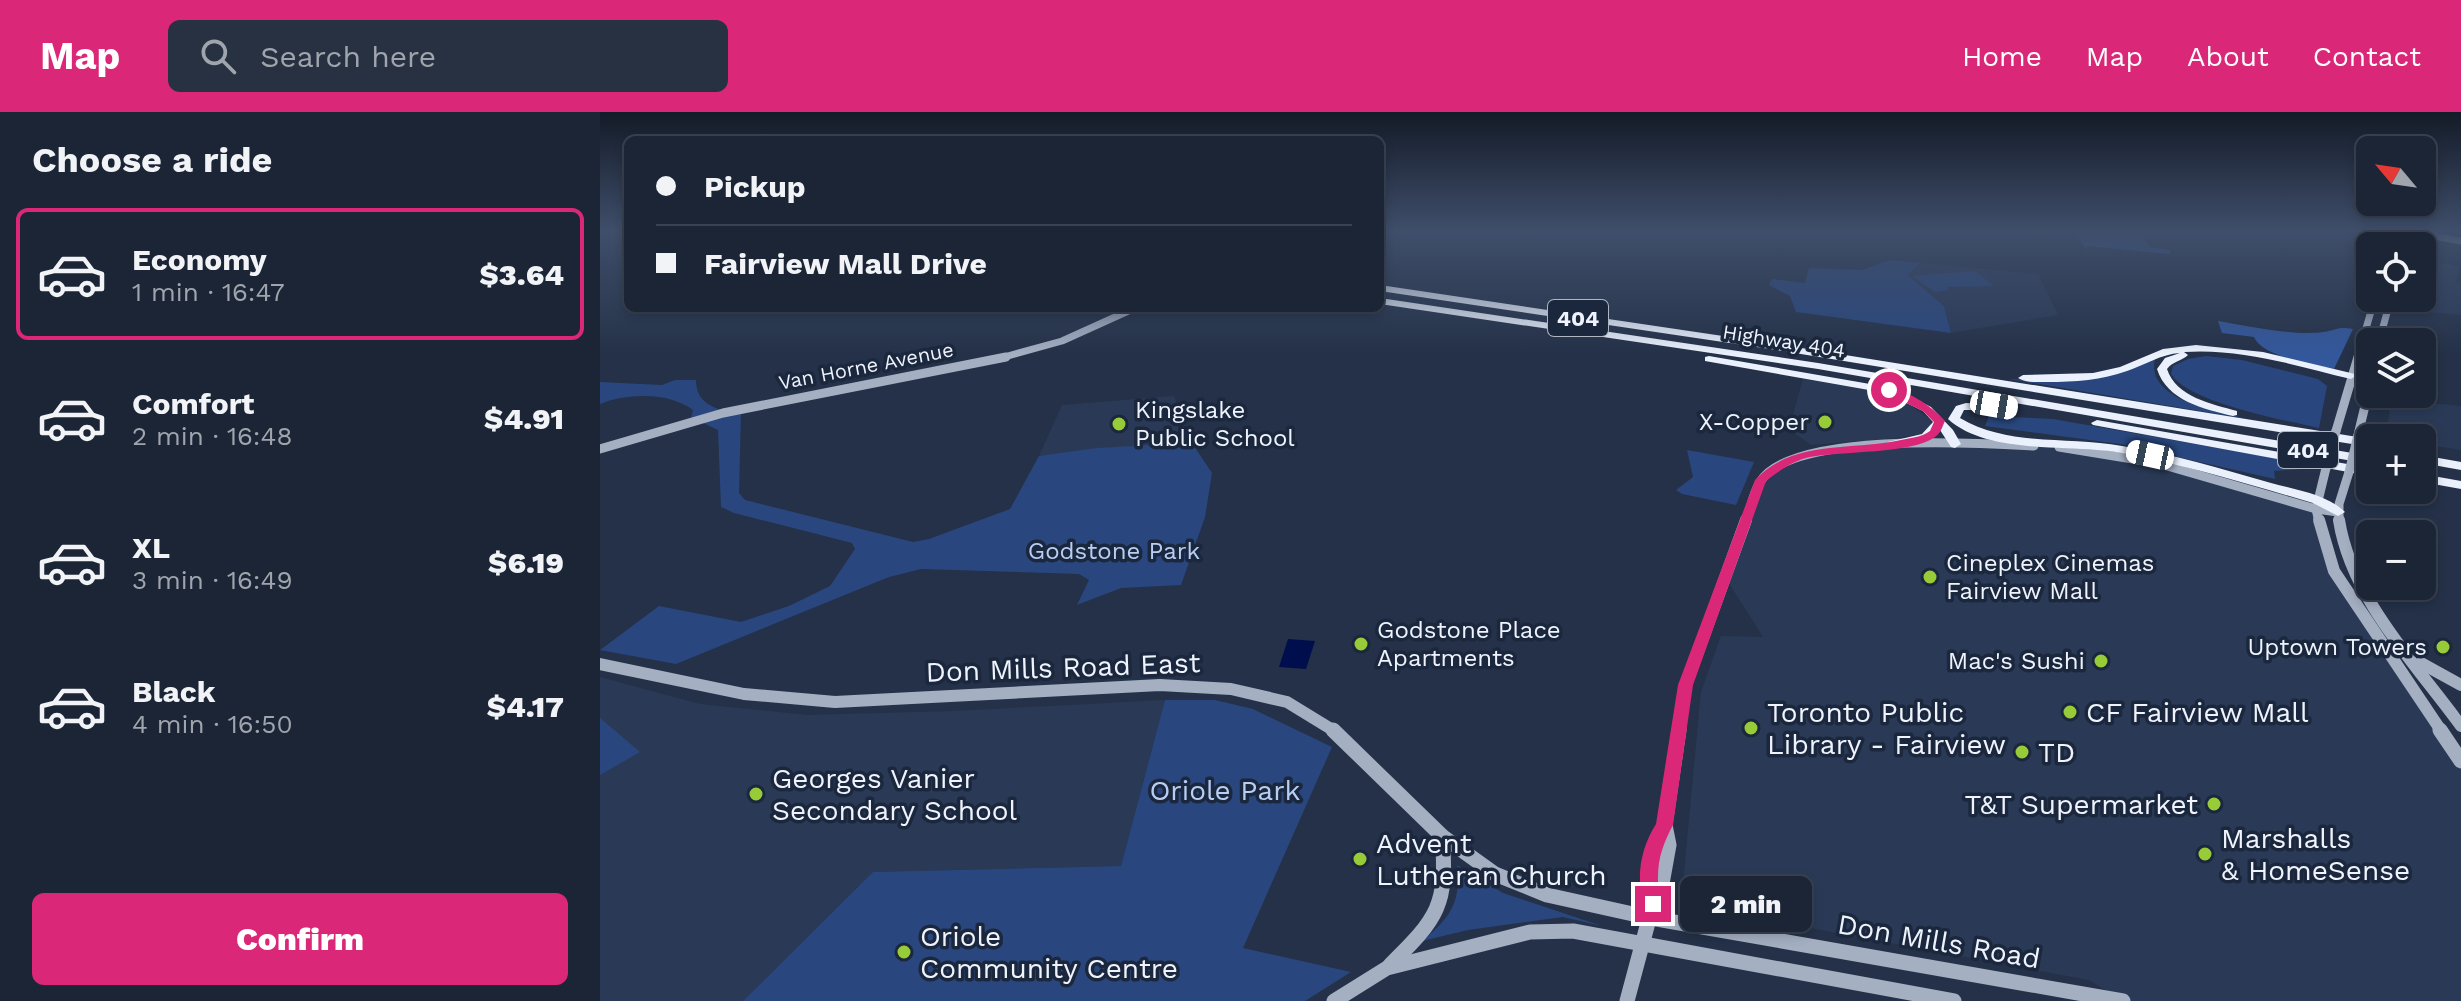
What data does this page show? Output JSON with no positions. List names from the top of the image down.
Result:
{
  "streets": {
    "highway": ["404", "Highway 404"],
    "main road": ["Van Horne Avenue", "Don Mills Road East", "Don Mills Road"]
  },
  "crossings": [
    ["Don Mills Road East", "Don Mills Road"]
  ],
  "parks": ["Godstone Park", "Oriole Park"],
  "places": [
    "X-Copper",
    "Kingslake Public School",
    "Cineplex Cinemas Fairview Mall",
    "Godstone Place Apartments",
    "Uptown Towers",
    "Mac's Sushi",
    "CF Fairview Mall",
    "Toronto Public Library - Fairview",
    "TD",
    "Georges Vanier Secondary School",
    "T&T Supermarket",
    "Marshalls & HomeSense",
    "Advent Lutheran Church",
    "Oriole Community Centre"
  ],
  "north": "top left",
  "page": {
    "header": "Map",
    "search": "Search here",
    "nav": [
      "Home",
      "Map",
      "About",
      "Contact"
    ],
    "heading": "Choose a ride",
    "map_buttons": ["+", "−"],
    "banner": ["Pickup", "Fairview Mall Drive"],
    "list": [
      {
        "name": "Economy",
        "note": "1 min · 16:47",
        "value": "$3.64"
      },
      {
        "name": "Comfort",
        "note": "2 min · 16:48",
        "value": "$4.91"
      },
      {
        "name": "XL",
        "note": "3 min · 16:49",
        "value": "$6.19"
      },
      {
        "name": "Black",
        "note": "4 min · 16:50",
        "value": "$4.17"
      }
    ],
    "bubble": "2 min",
    "buttons": "Confirm"
  }
}
